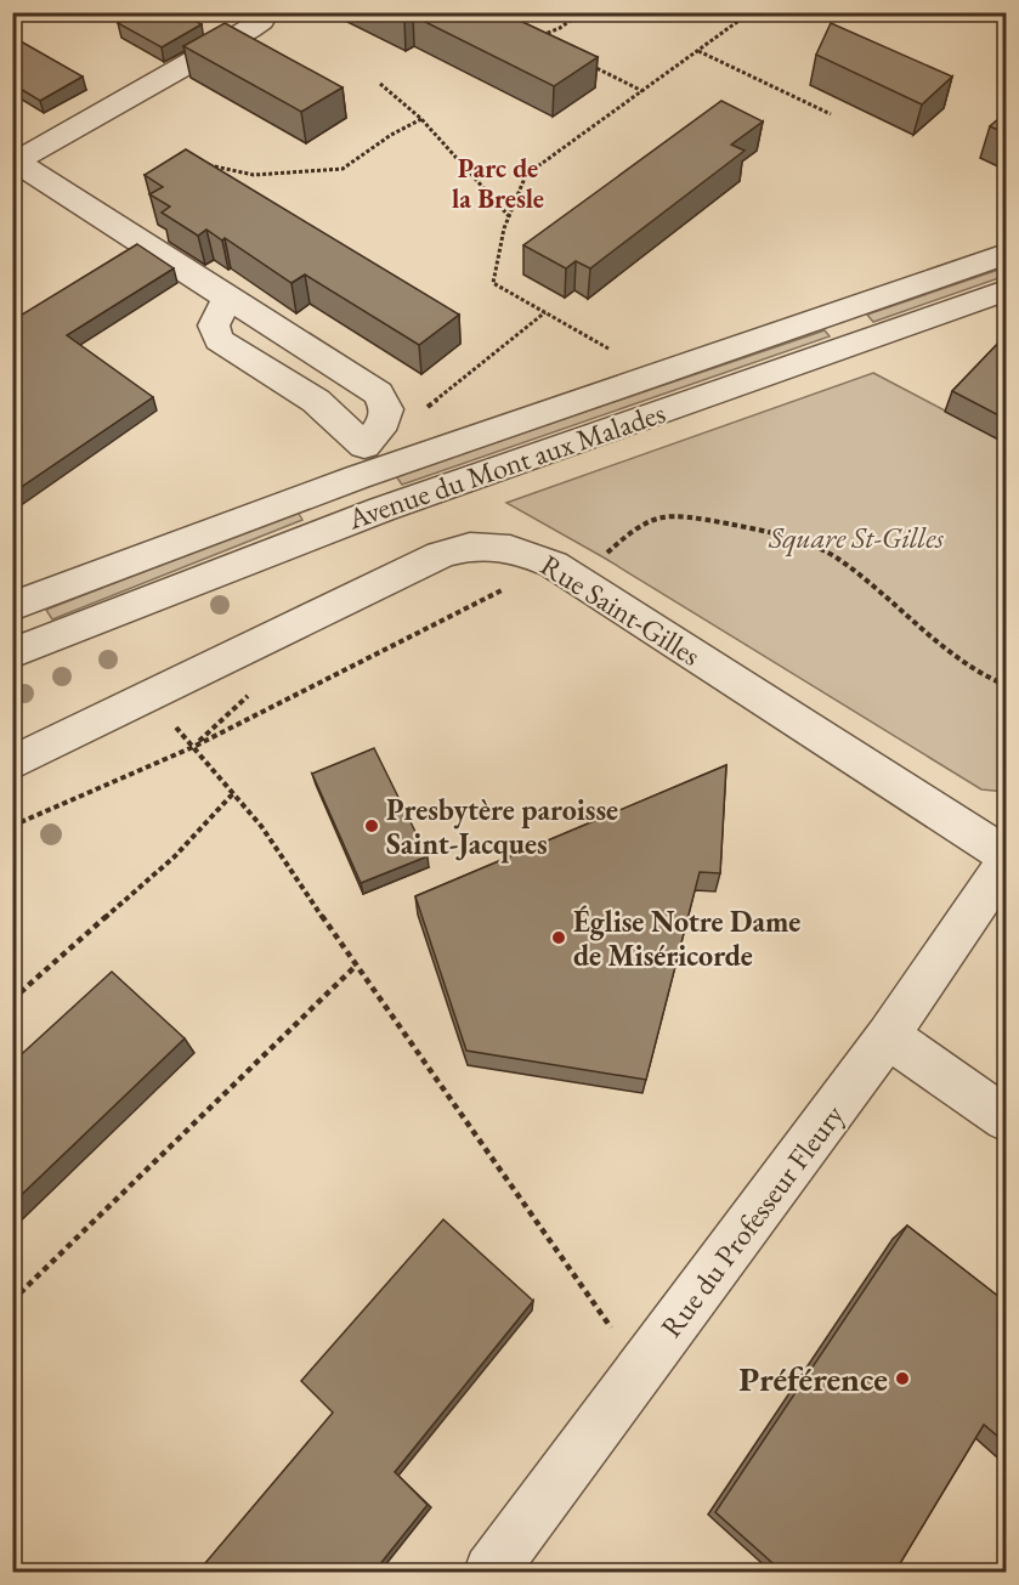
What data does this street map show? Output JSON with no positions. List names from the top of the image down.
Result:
{
  "streets": {
    "street": ["Avenue du Mont aux Malades", "Rue Saint-Gilles", "Rue du Professeur Fleury"]
  },
  "districts": ["Parc de la Bresle"],
  "parks": ["Square St-Gilles"],
  "places": ["Presbytère paroisse Saint-Jacques", "Église Notre Dame de Miséricorde", "Préférence"]
}
